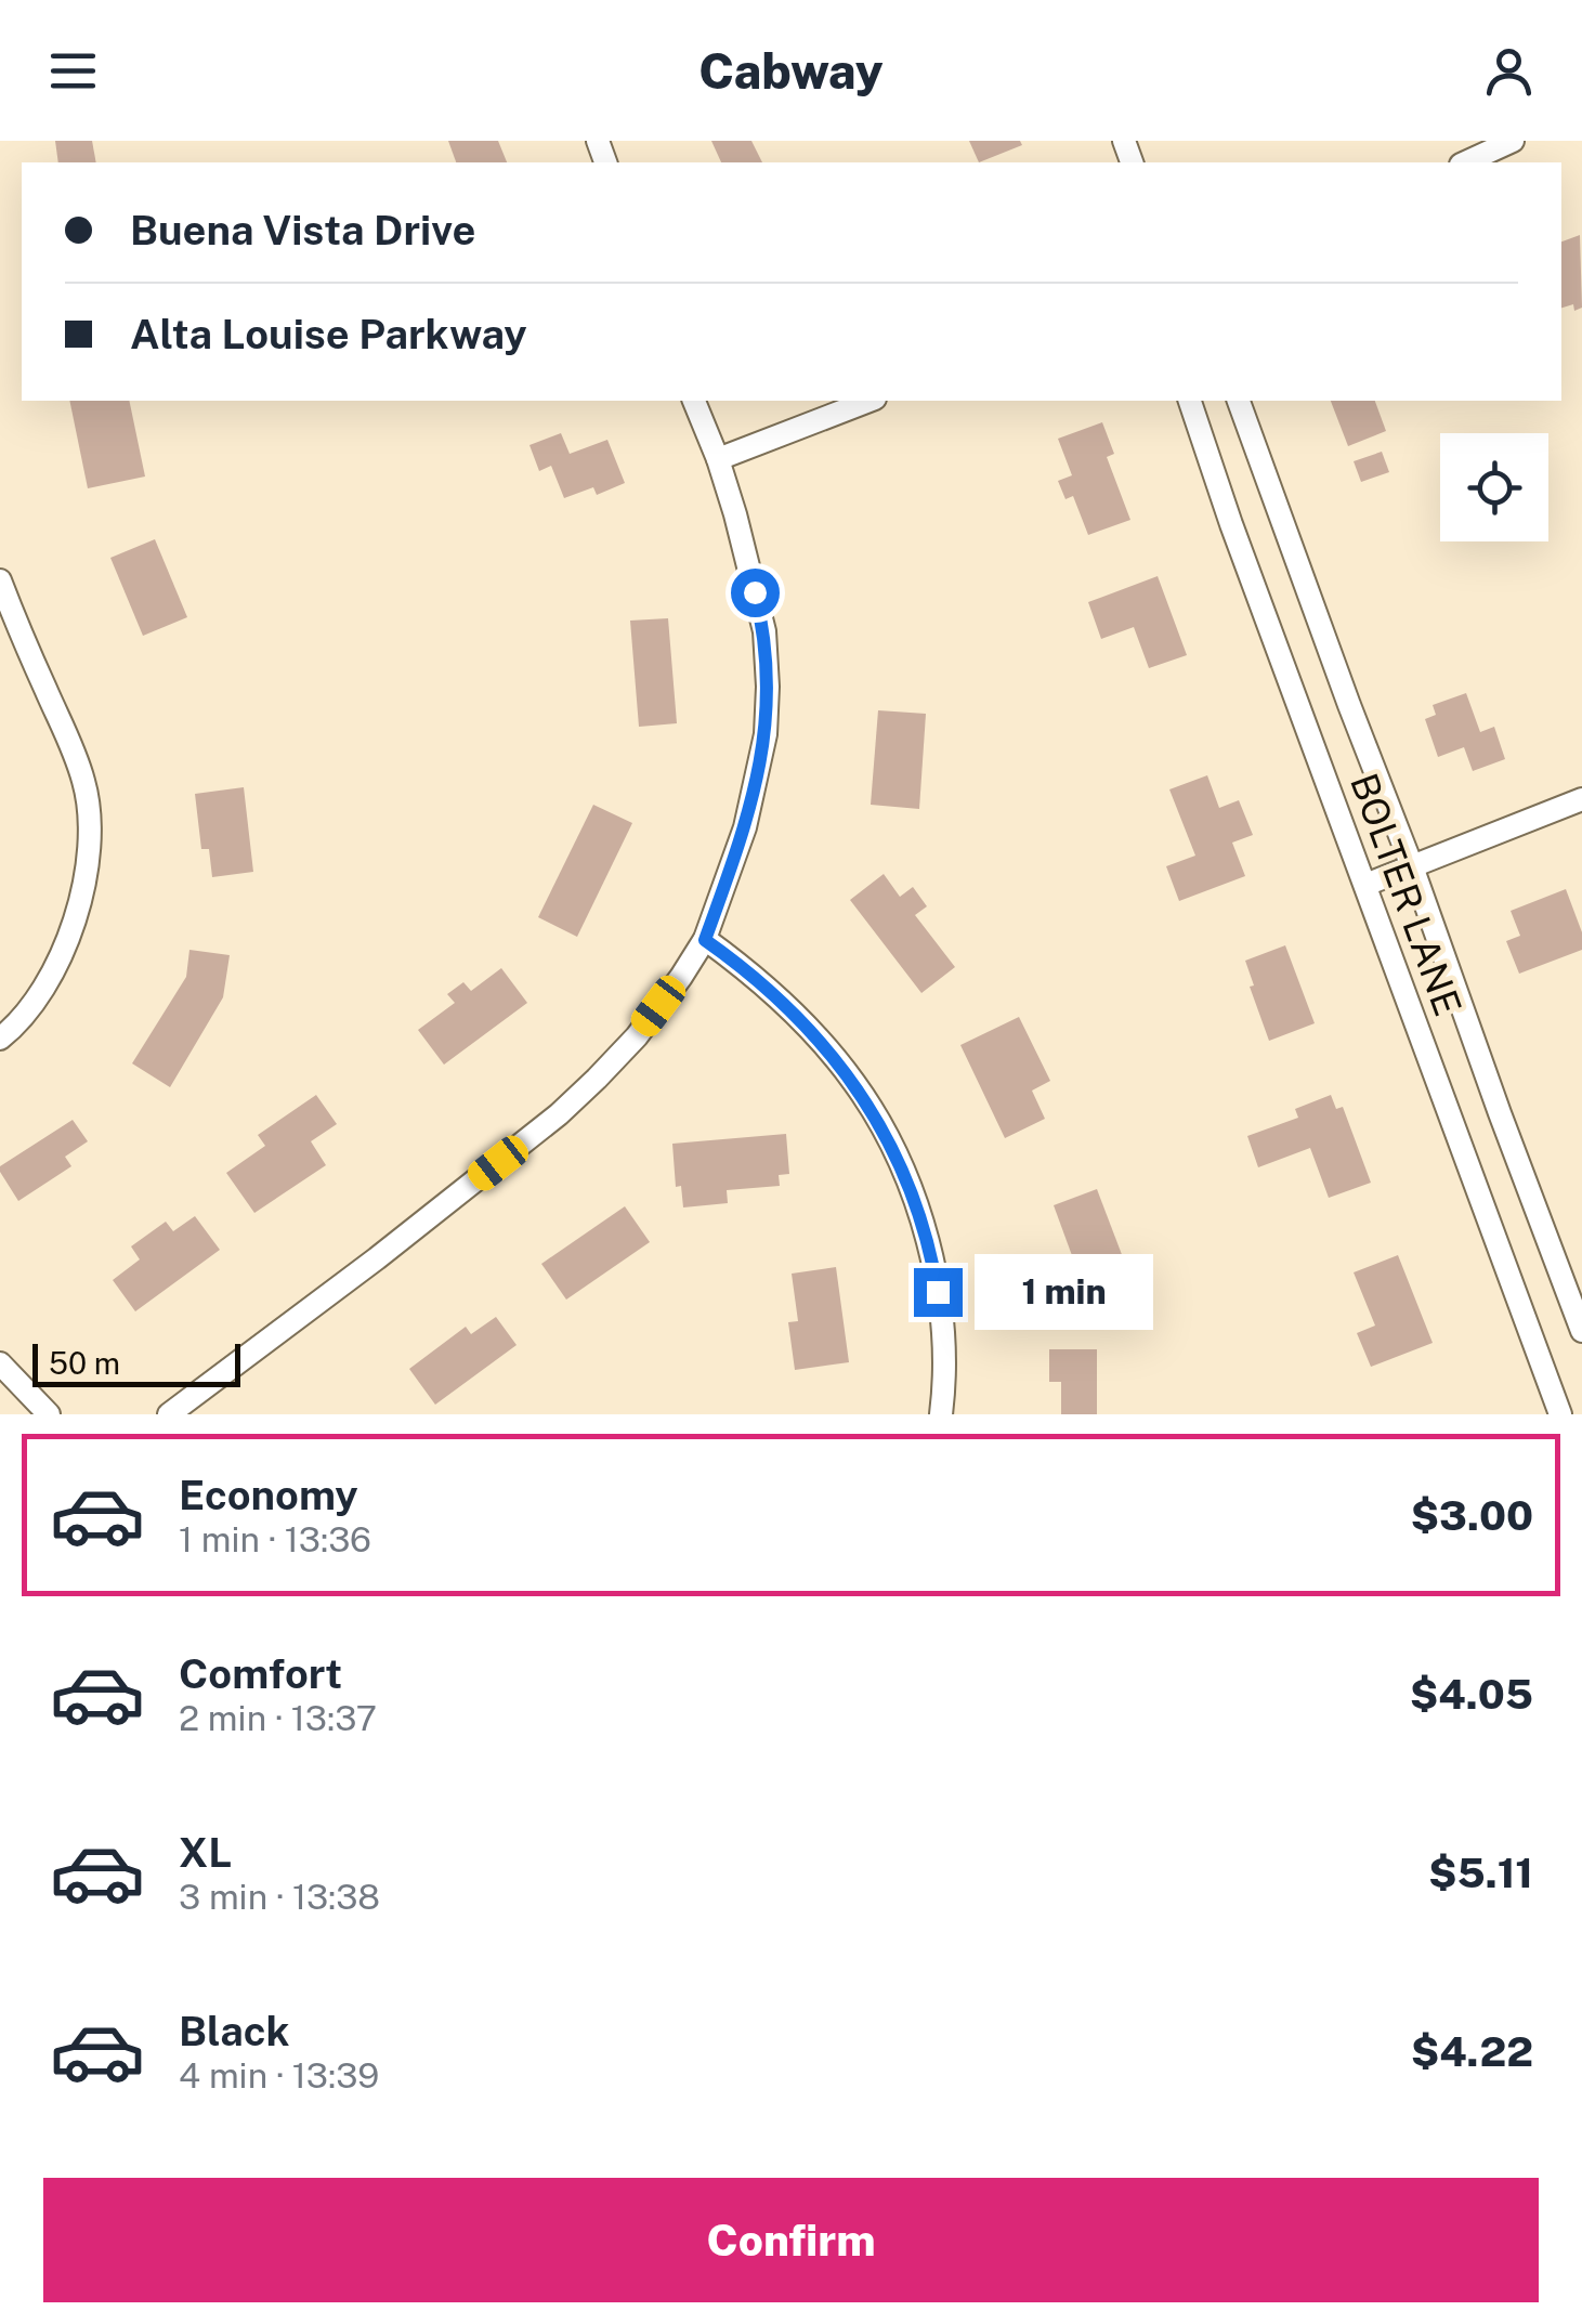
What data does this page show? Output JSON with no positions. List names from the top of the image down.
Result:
{
  "streets": {
    "street": ["BOLTER LANE"]
  },
  "scale_bar": "50 m",
  "page": {
    "header": "Cabway",
    "banner": ["Buena Vista Drive", "Alta Louise Parkway"],
    "bubble": "1 min",
    "scale": "50 m",
    "list": [
      {
        "name": "Economy",
        "note": "1 min · 13:36",
        "value": "$3.00"
      },
      {
        "name": "Comfort",
        "note": "2 min · 13:37",
        "value": "$4.05"
      },
      {
        "name": "XL",
        "note": "3 min · 13:38",
        "value": "$5.11"
      },
      {
        "name": "Black",
        "note": "4 min · 13:39",
        "value": "$4.22"
      }
    ],
    "buttons": "Confirm"
  }
}
